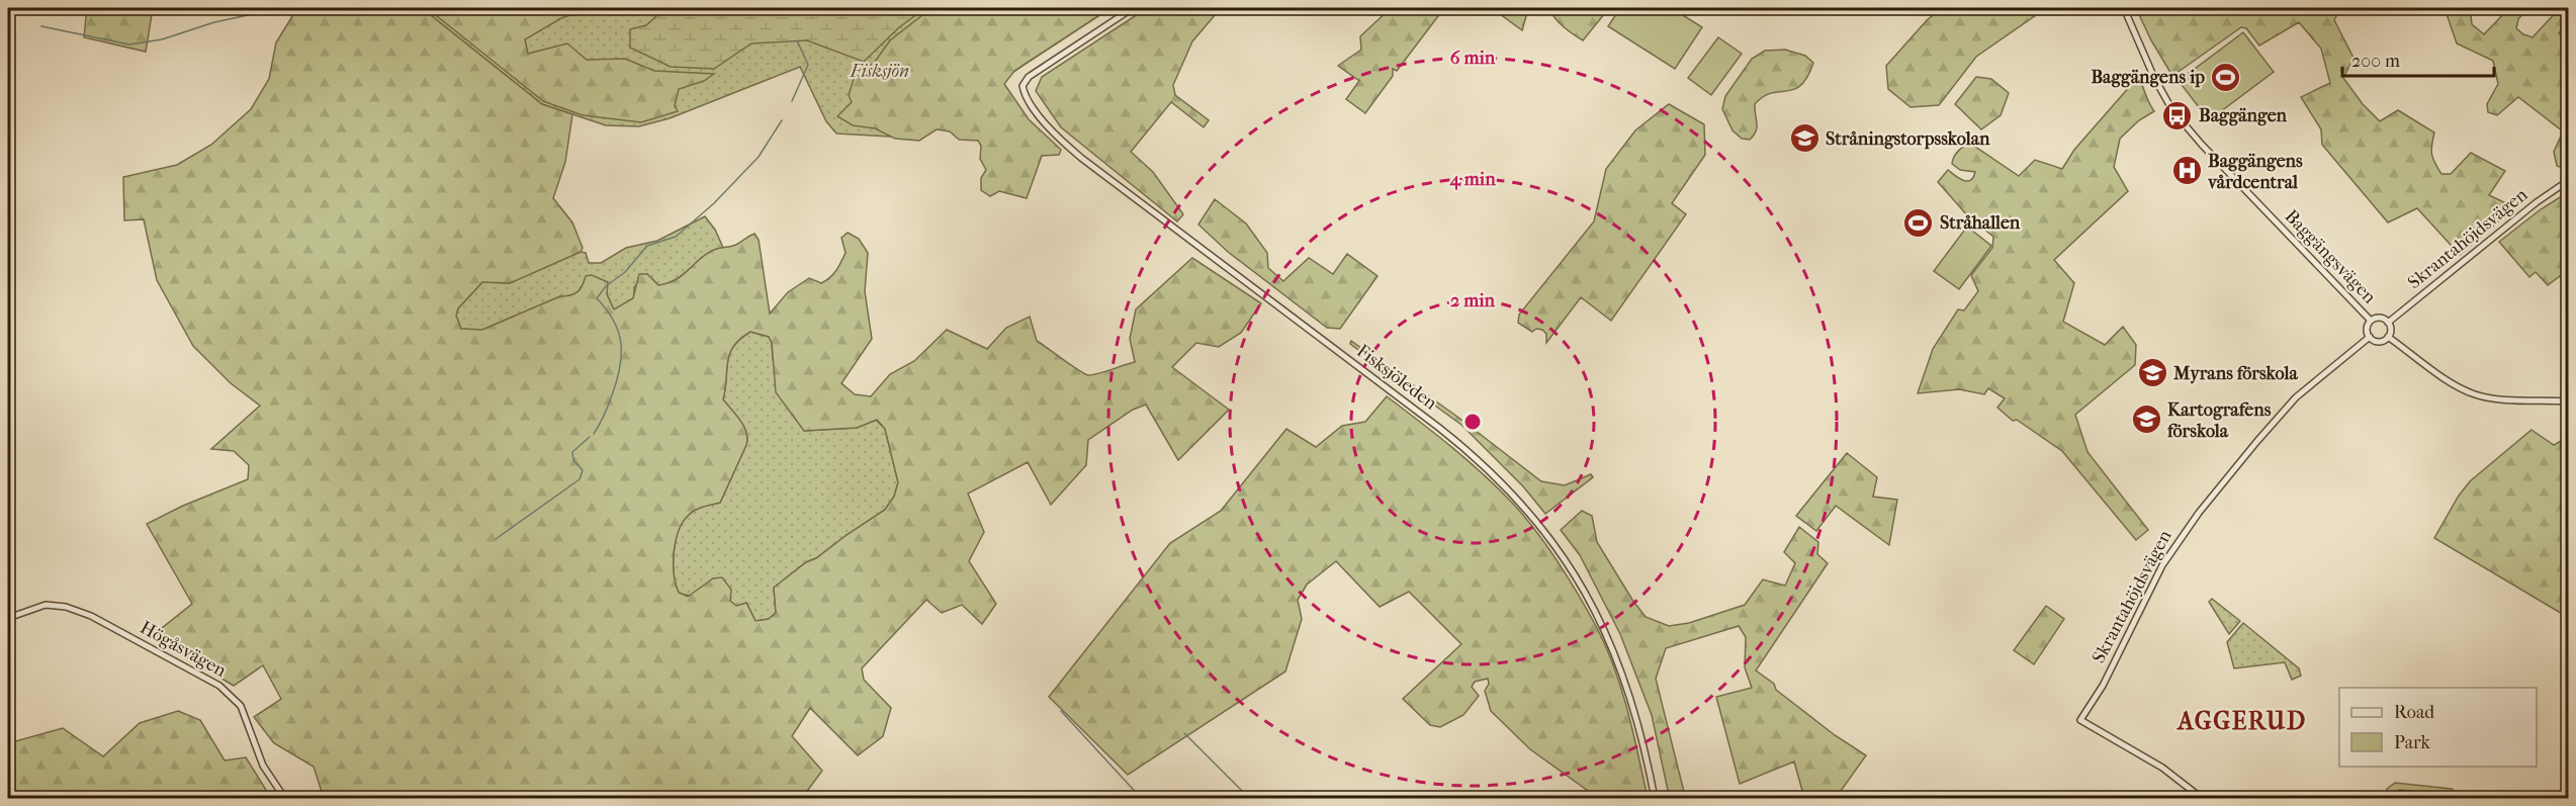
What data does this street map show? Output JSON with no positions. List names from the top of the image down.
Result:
{
  "streets": {
    "street": [
      "Skrantahöjdsvägen",
      "Baggängsvägen",
      "Fisksjöleden",
      "Högåsvägen"
    ]
  },
  "crossings": [
    ["Skrantahöjdsvägen", "Baggängsvägen"]
  ],
  "districts": ["AGGERUD"],
  "parks": ["Fisksjön"],
  "places": {
    "sports": ["Baggängens ip", "Stråhallen"],
    "bus stop": ["Baggängen"],
    "school or university": ["Stråningstorpsskolan", "Myrans förskola", "Kartografens förskola"],
    "hospital": ["Baggängens vårdcentral"]
  },
  "legend": ["Road", "Park"],
  "scale_bar": "200 m",
  "rings": ["6 min", "4 min", "2 min"]
}
